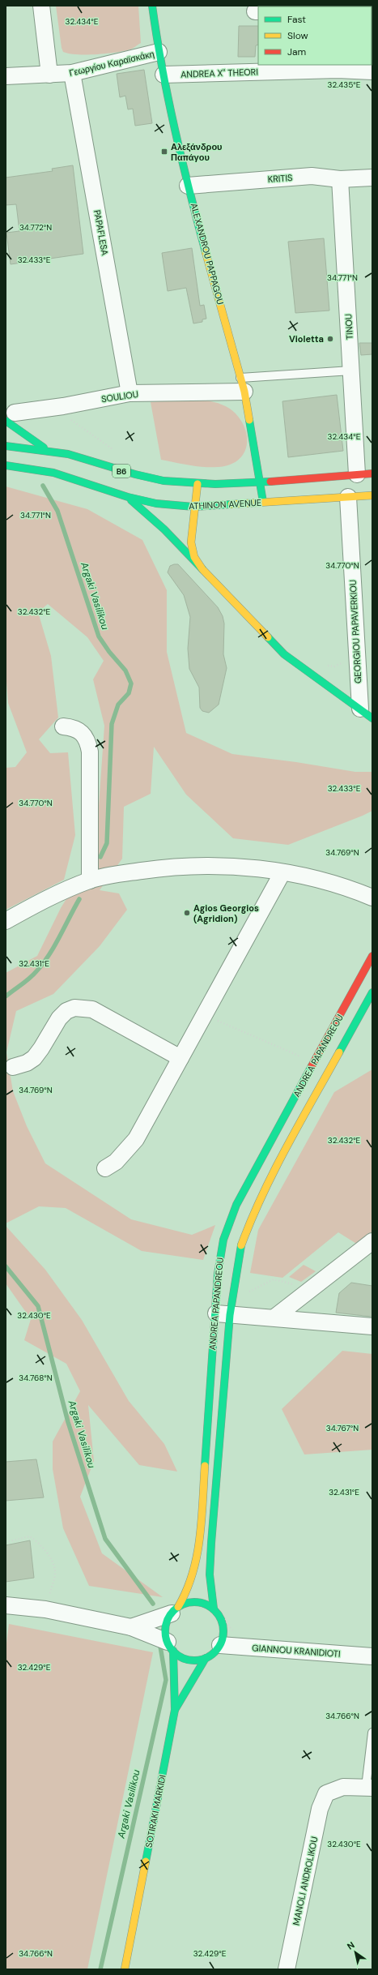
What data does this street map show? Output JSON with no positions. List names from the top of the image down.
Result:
{
  "streets": {
    "street": [
      "Γεωργίου Καραϊσκάκη",
      "ANDREA X\" THEORI",
      "KRITIS",
      "PAPAFLESA",
      "ALEXANDROU PAPPAGOU",
      "TINOU",
      "SOULIOU",
      "B6",
      "ATHINON AVENUE",
      "GEORGIOU PAPAVERKIOU",
      "ANDREA PAPANDREOU",
      "GIANNOU KRANIDIOTI",
      "SOTIRAKI MARKIDI",
      "MANOLI ANDROLIKOU"
    ]
  },
  "crossings": [
    ["Γεωργίου Καραϊσκάκη", "PAPAFLESA"],
    ["Γεωργίου Καραϊσκάκη", "ALEXANDROU PAPPAGOU"],
    ["ANDREA X\" THEORI", "ALEXANDROU PAPPAGOU"],
    ["KRITIS", "ALEXANDROU PAPPAGOU"],
    ["KRITIS", "TINOU"],
    ["PAPAFLESA", "SOULIOU"],
    ["ALEXANDROU PAPPAGOU", "SOULIOU"],
    ["ALEXANDROU PAPPAGOU", "B6"],
    ["ALEXANDROU PAPPAGOU", "ATHINON AVENUE"],
    ["TINOU", "B6"],
    ["ATHINON AVENUE", "GEORGIOU PAPAVERKIOU"],
    ["ANDREA PAPANDREOU", "GIANNOU KRANIDIOTI"],
    ["ANDREA PAPANDREOU", "SOTIRAKI MARKIDI"],
    ["GIANNOU KRANIDIOTI", "SOTIRAKI MARKIDI"]
  ],
  "water": ["Argaki Vasilikou"],
  "places": {
    "transit": ["Αλεξάνδρου Παπάγου"],
    "other": ["Violetta", "Agios Georgios (Agridion)"]
  },
  "legend": ["Fast", "Slow", "Jam"],
  "north": "top left",
  "coordinates": [
    "32.434°E",
    "32.435°E",
    "34.772°N",
    "32.433°E",
    "34.771°N",
    "34.770°N",
    "32.432°E",
    "34.769°N",
    "32.431°E",
    "32.430°E",
    "34.768°N",
    "34.767°N",
    "32.429°E",
    "34.766°N"
  ]
}
